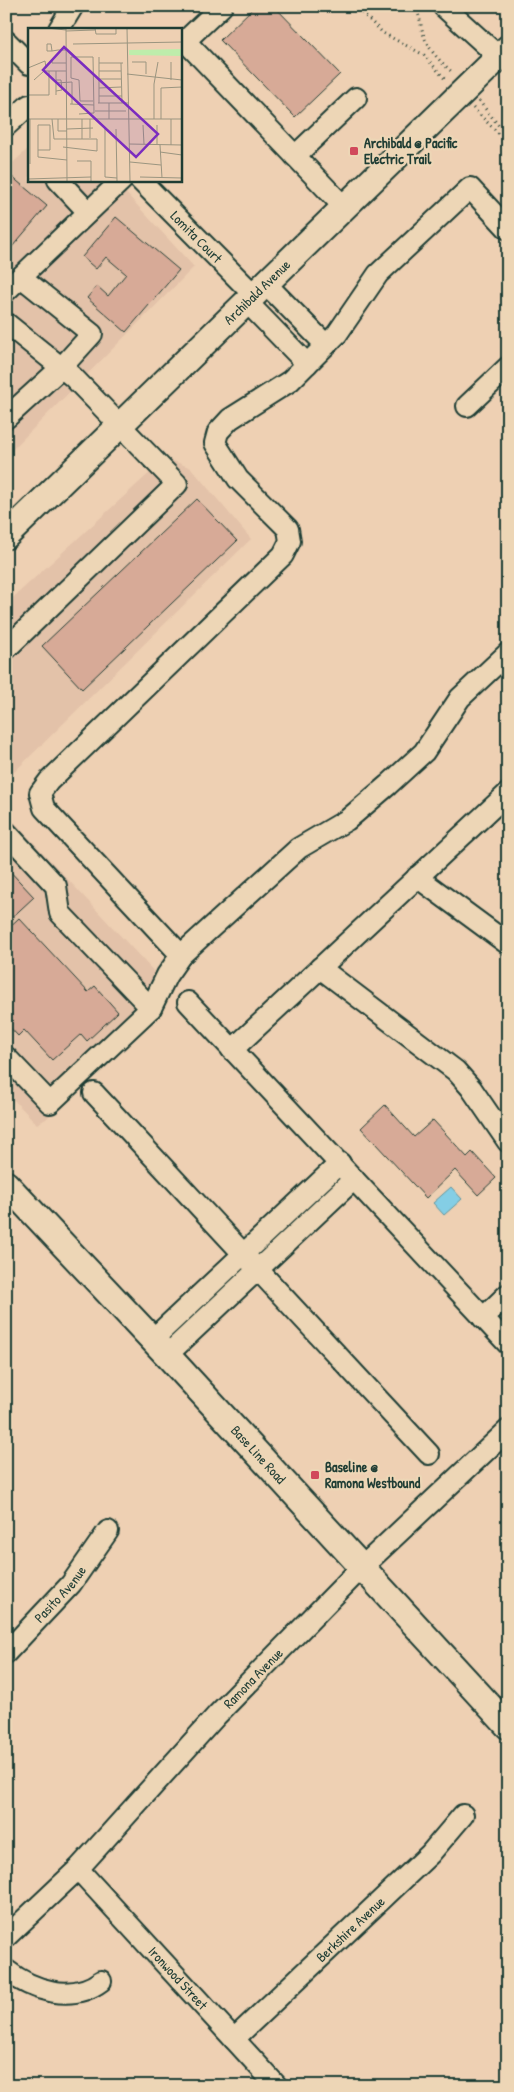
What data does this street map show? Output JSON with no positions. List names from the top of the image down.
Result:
{
  "streets": {
    "main road": ["Archibald Avenue", "Base Line Road"],
    "street": [
      "Lomita Court",
      "Pasito Avenue",
      "Ramona Avenue",
      "Berkshire Avenue",
      "Ironwood Street"
    ]
  },
  "crossings": [
    ["Lomita Court", "Archibald Avenue"],
    ["Base Line Road", "Ramona Avenue"],
    ["Ramona Avenue", "Ironwood Street"],
    ["Berkshire Avenue", "Ironwood Street"]
  ],
  "places": {
    "transit": ["Archibald @ Pacific Electric Trail", "Baseline @ Ramona Westbound"]
  }
}
